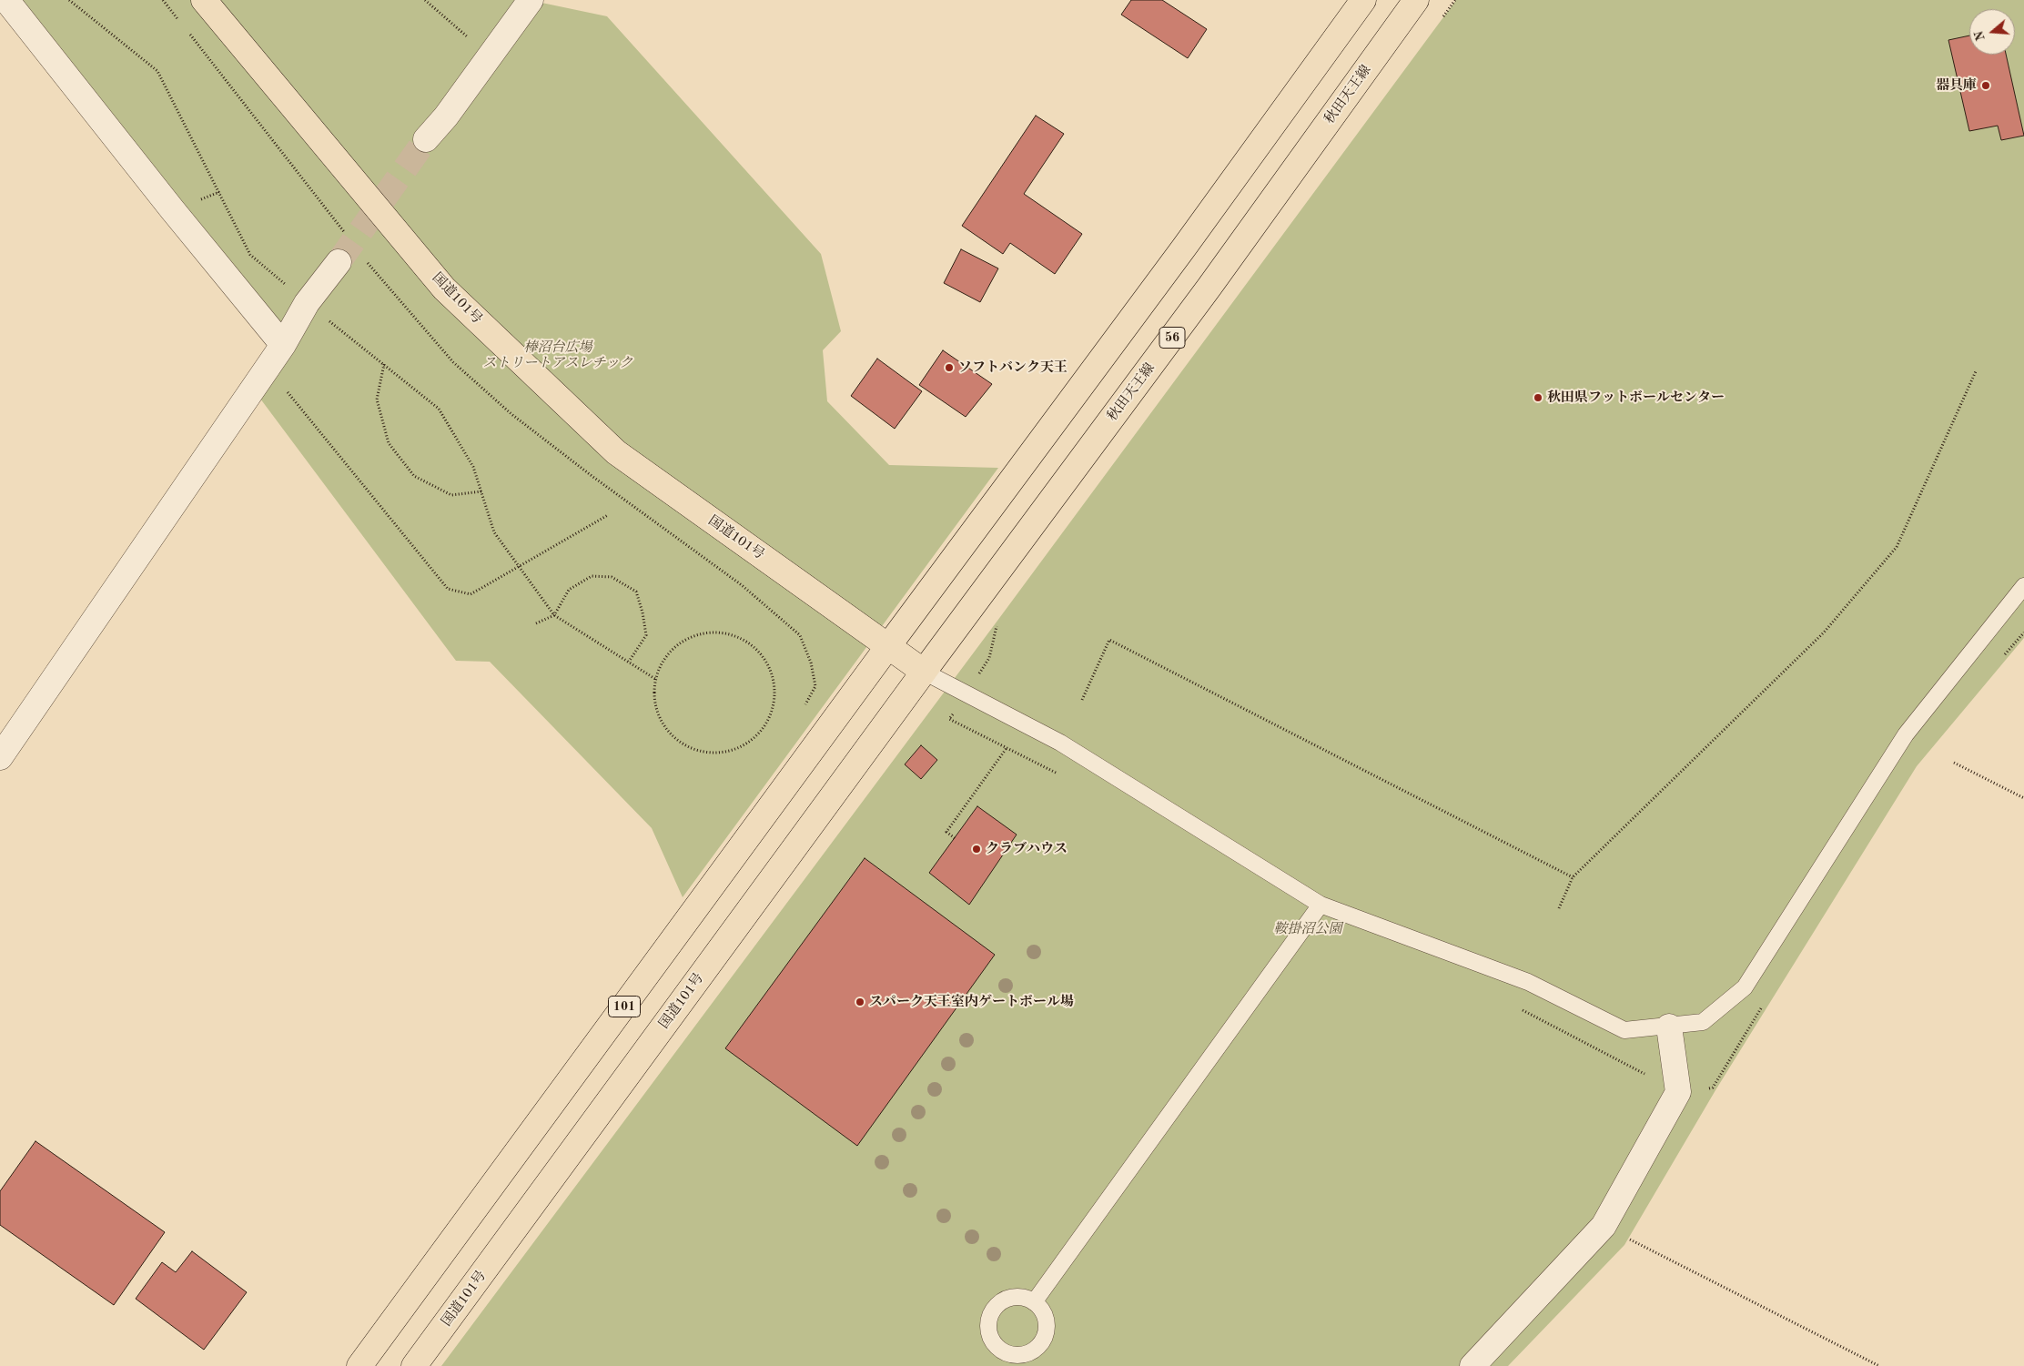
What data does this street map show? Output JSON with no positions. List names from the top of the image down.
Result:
{
  "streets": {
    "main road": [
      "秋田天王線",
      "国道101号",
      "56",
      "101"
    ]
  },
  "crossings": [
    ["秋田天王線", "国道101号"],
    ["国道101号", "101"]
  ],
  "parks": ["棒沼台広場 ストリートアスレチック", "鞍掛沼公園"],
  "places": [
    "器具庫",
    "ソフトバンク天王",
    "秋田県フットボールセンター",
    "クラブハウス",
    "スパーク天王室内ゲートボール場"
  ],
  "north": "left"
}
